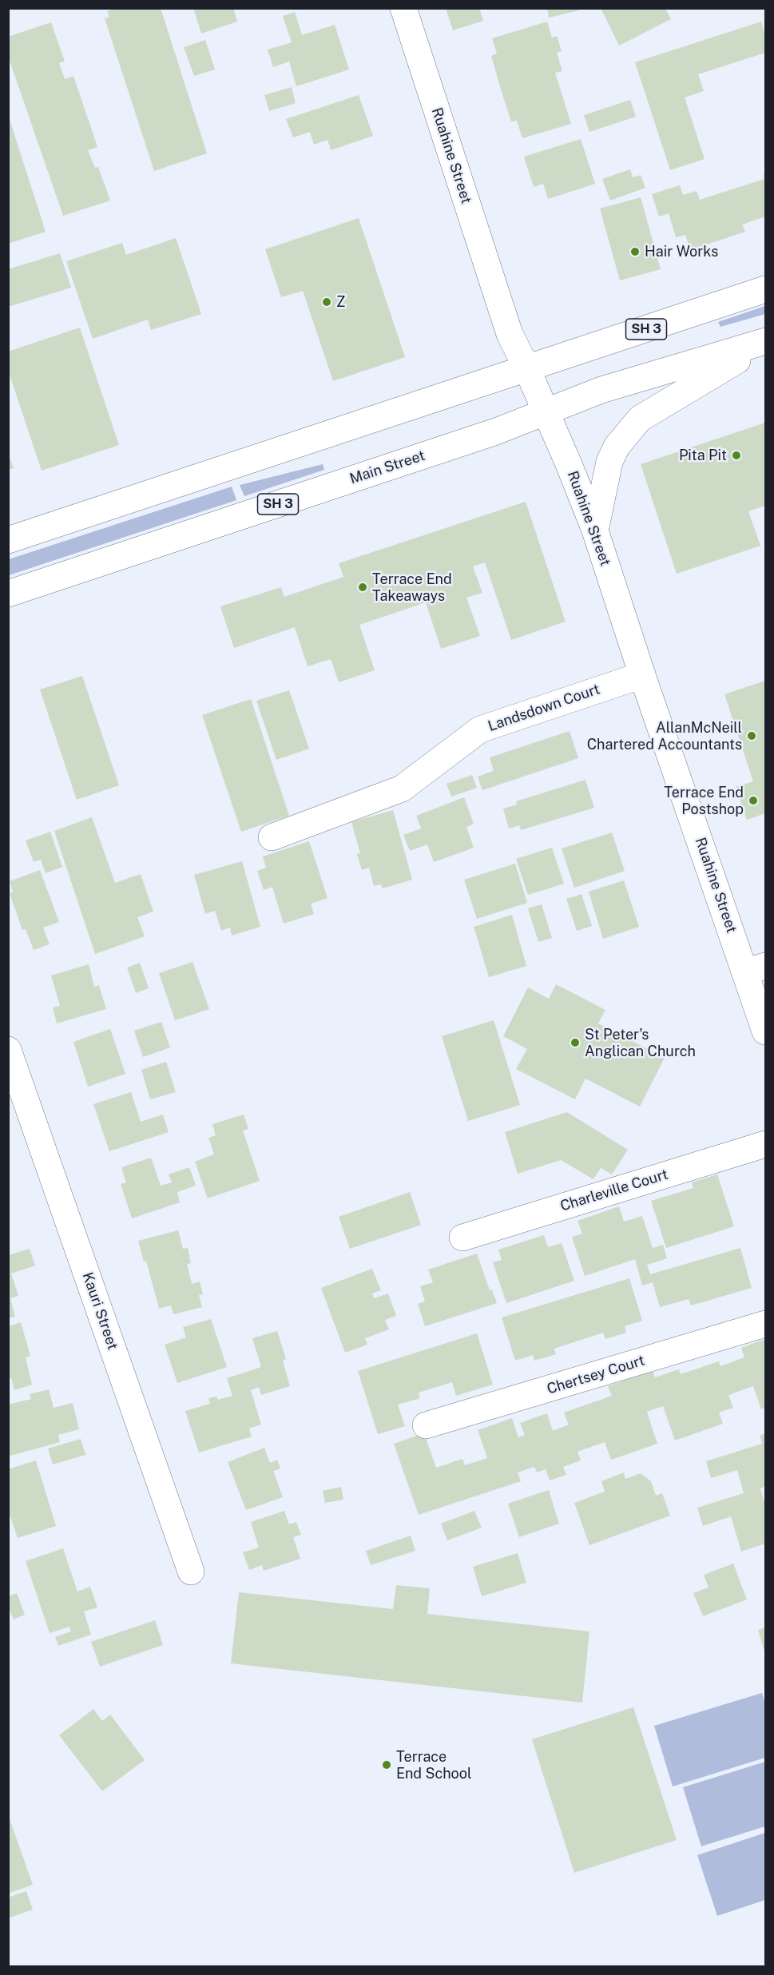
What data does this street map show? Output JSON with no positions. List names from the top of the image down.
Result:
{
  "streets": {
    "main road": [
      "Ruahine Street",
      "SH 3",
      "Main Street",
      "Landsdown Court",
      "Charleville Court",
      "Kauri Street",
      "Chertsey Court"
    ]
  },
  "crossings": [
    ["Ruahine Street", "SH 3"],
    ["Ruahine Street", "Main Street"],
    ["Ruahine Street", "Landsdown Court"]
  ],
  "places": [
    "Hair Works",
    "Z",
    "Pita Pit",
    "Terrace End Takeaways",
    "AllanMcNeill Chartered Accountants",
    "Terrace End Postshop",
    "St Peter's Anglican Church",
    "Terrace End School"
  ]
}
